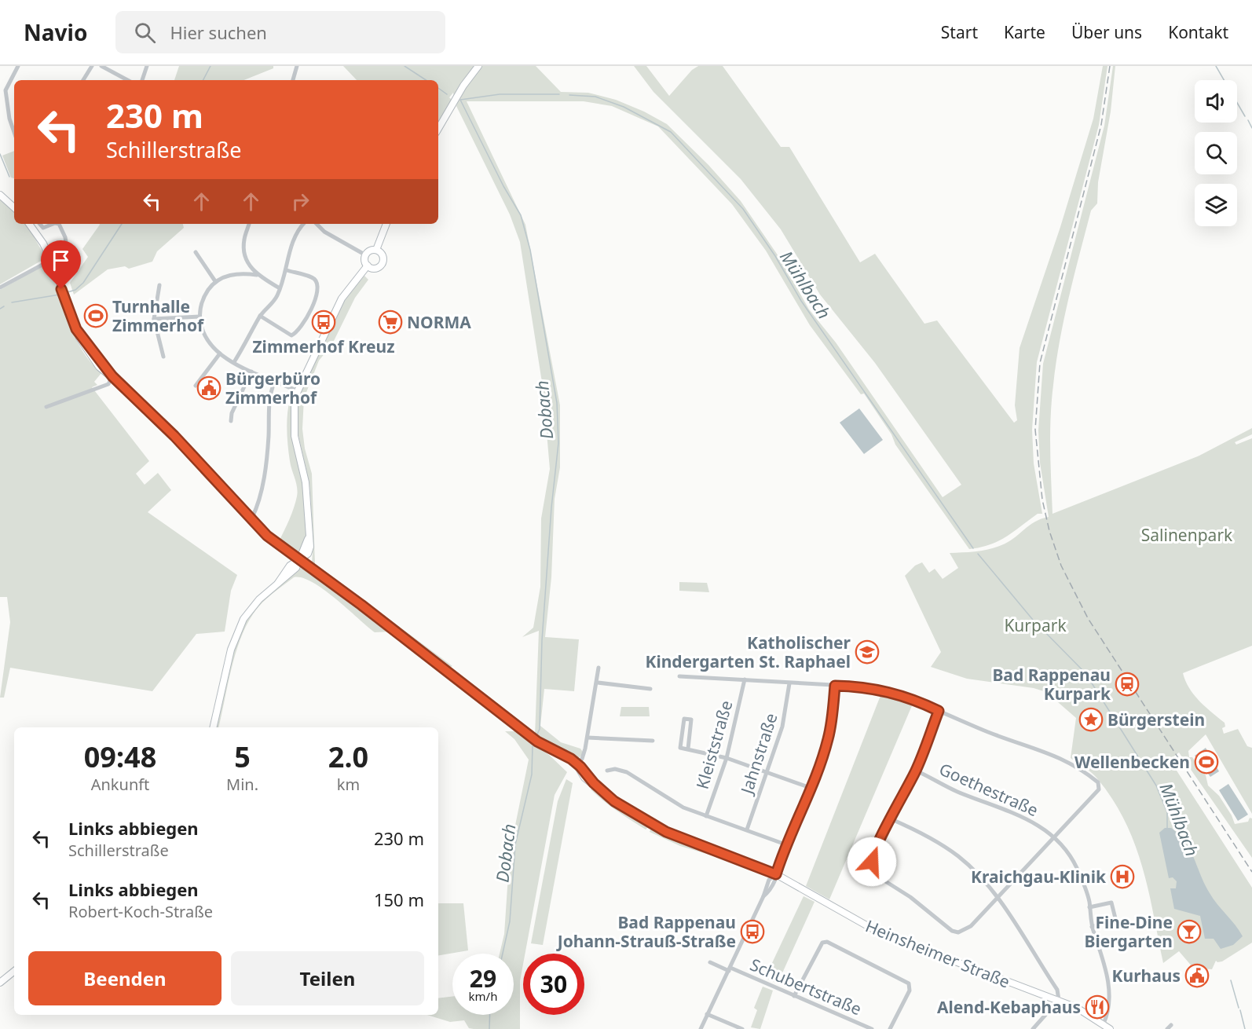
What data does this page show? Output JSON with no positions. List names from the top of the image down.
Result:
{
  "streets": {
    "street": [
      "Kleiststraße",
      "Jahnstraße",
      "Goethestraße",
      "Heinsheimer Straße",
      "Schubertstraße"
    ]
  },
  "crossings": [
    ["Goethestraße", "Heinsheimer Straße"]
  ],
  "water": ["Mühlbach", "Dobach"],
  "parks": ["Salinenpark", "Kurpark"],
  "places": {
    "sports": ["Turnhalle Zimmerhof", "Wellenbecken"],
    "bus stop": ["Zimmerhof Kreuz", "Bad Rappenau Johann-Strauß-Straße"],
    "supermarket": ["NORMA"],
    "public building": ["Bürgerbüro Zimmerhof", "Kurhaus"],
    "school or university": ["Katholischer Kindergarten St. Raphael"],
    "station": ["Bad Rappenau Kurpark"],
    "place": ["Bürgerstein"],
    "hospital": ["Kraichgau-Klinik"],
    "bar": ["Fine-Dine Biergarten"],
    "restaurant": ["Alend-Kebaphaus"]
  },
  "page": {
    "header": "Navio",
    "search": "Hier suchen",
    "nav": [
      "Start",
      "Karte",
      "Über uns",
      "Kontakt"
    ],
    "turn": ["230 m", "Schillerstraße"],
    "eta": [
      "09:48",
      "Ankunft",
      "5",
      "Min.",
      "2.0",
      "km"
    ],
    "list": [
      {
        "name": "Links abbiegen",
        "note": "Schillerstraße",
        "value": "230 m"
      },
      {
        "name": "Links abbiegen",
        "note": "Robert-Koch-Straße",
        "value": "150 m"
      }
    ],
    "buttons": ["Beenden", "Teilen"],
    "speed": "29 km/h",
    "limit": "30"
  }
}
